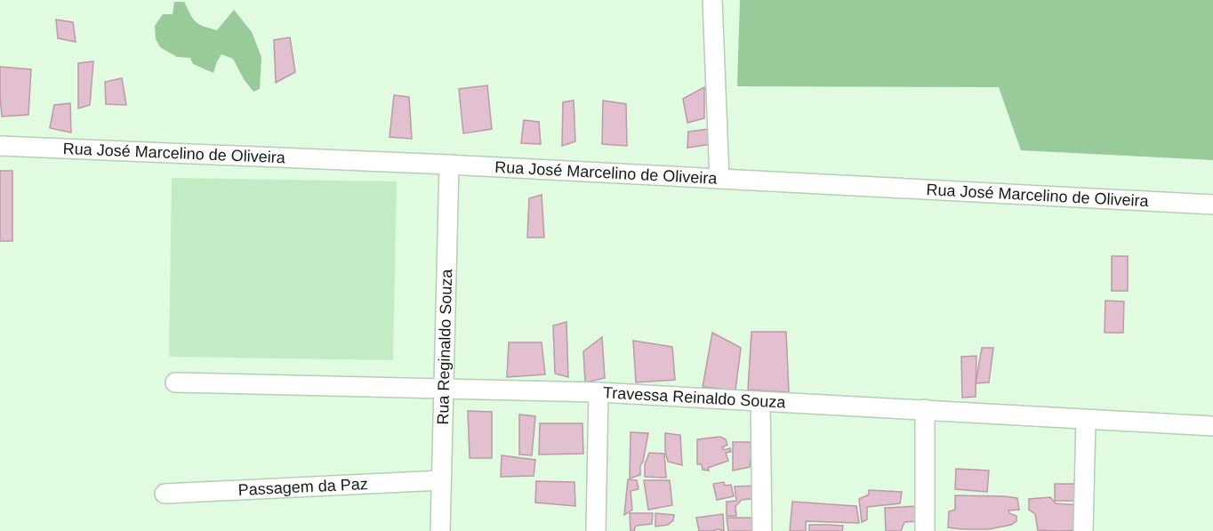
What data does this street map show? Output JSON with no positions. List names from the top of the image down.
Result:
{
  "streets": {
    "street": [
      "Rua José Marcelino de Oliveira",
      "Rua Reginaldo Souza",
      "Travessa Reinaldo Souza",
      "Passagem da Paz"
    ]
  },
  "crossings": [
    ["Rua José Marcelino de Oliveira", "Rua Reginaldo Souza"],
    ["Rua Reginaldo Souza", "Travessa Reinaldo Souza"],
    ["Rua Reginaldo Souza", "Passagem da Paz"]
  ]
}
